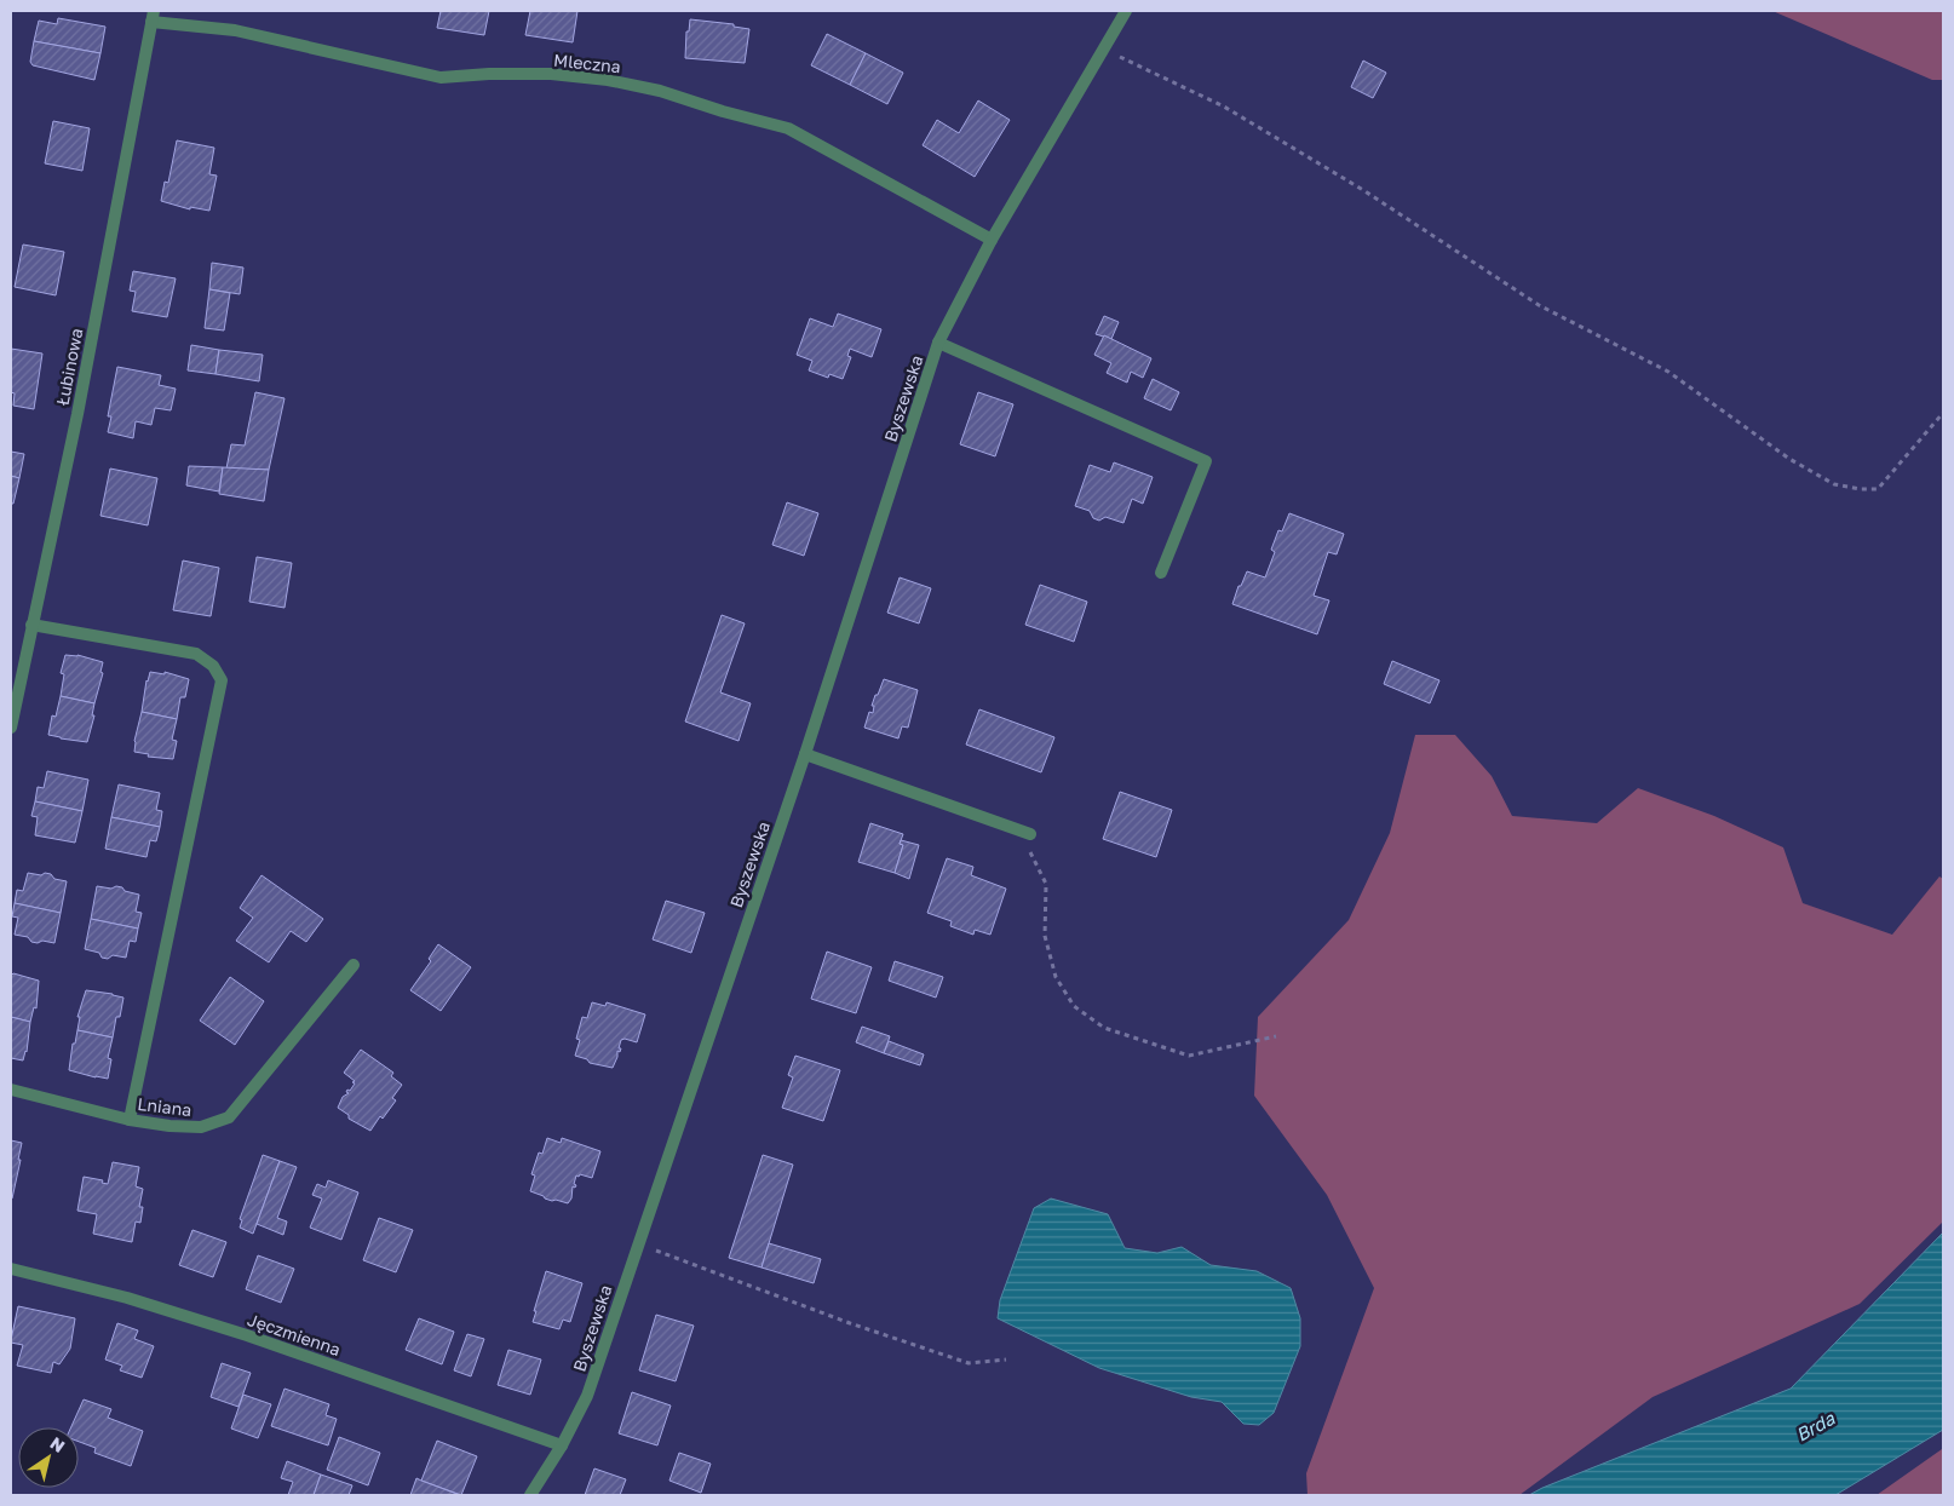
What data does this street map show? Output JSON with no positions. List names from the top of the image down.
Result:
{
  "streets": {
    "street": [
      "Mleczna",
      "Łubinowa",
      "Byszewska",
      "Lniana",
      "Jęczmienna"
    ]
  },
  "crossings": [
    ["Mleczna", "Łubinowa"],
    ["Mleczna", "Byszewska"],
    ["Byszewska", "Jęczmienna"]
  ],
  "water": ["Brda"],
  "north": "top right"
}
